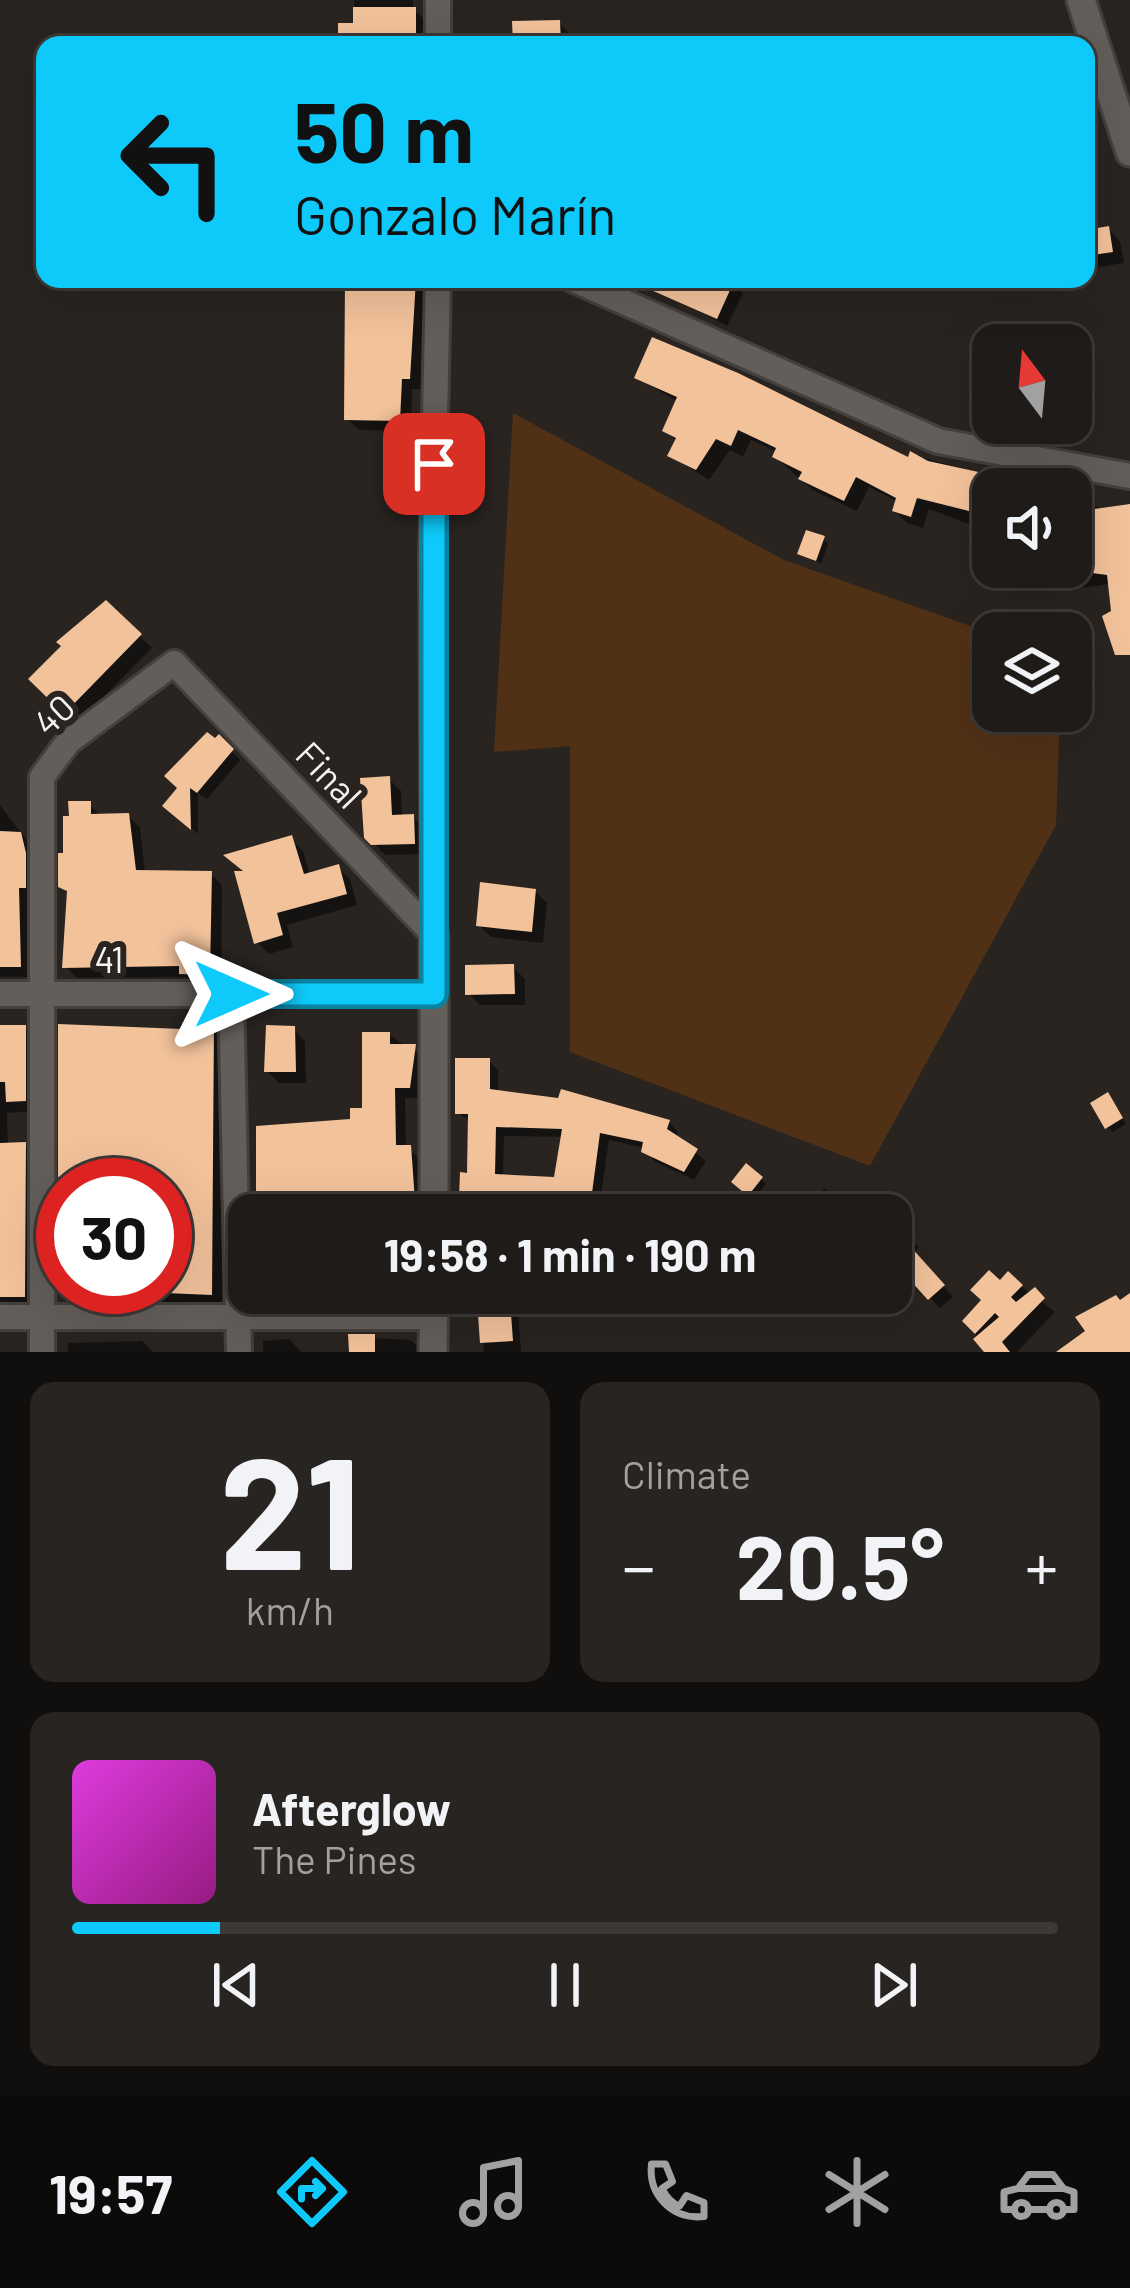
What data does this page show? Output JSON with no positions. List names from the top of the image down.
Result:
{
  "streets": {
    "street": ["40", "Final", "41"]
  },
  "crossings": [
    ["40", "Final"],
    ["40", "41"]
  ],
  "north": "top",
  "page": {
    "turn": ["50 m", "Gonzalo Marín"],
    "limit": "30",
    "trip": "19:58 · 1 min · 190 m",
    "tile": [
      ["21", "km/h"],
      "Climate"
    ],
    "heat": ["−", "20.5°", "+"],
    "song": ["Afterglow", "The Pines"],
    "tabs": "19:57"
  }
}
